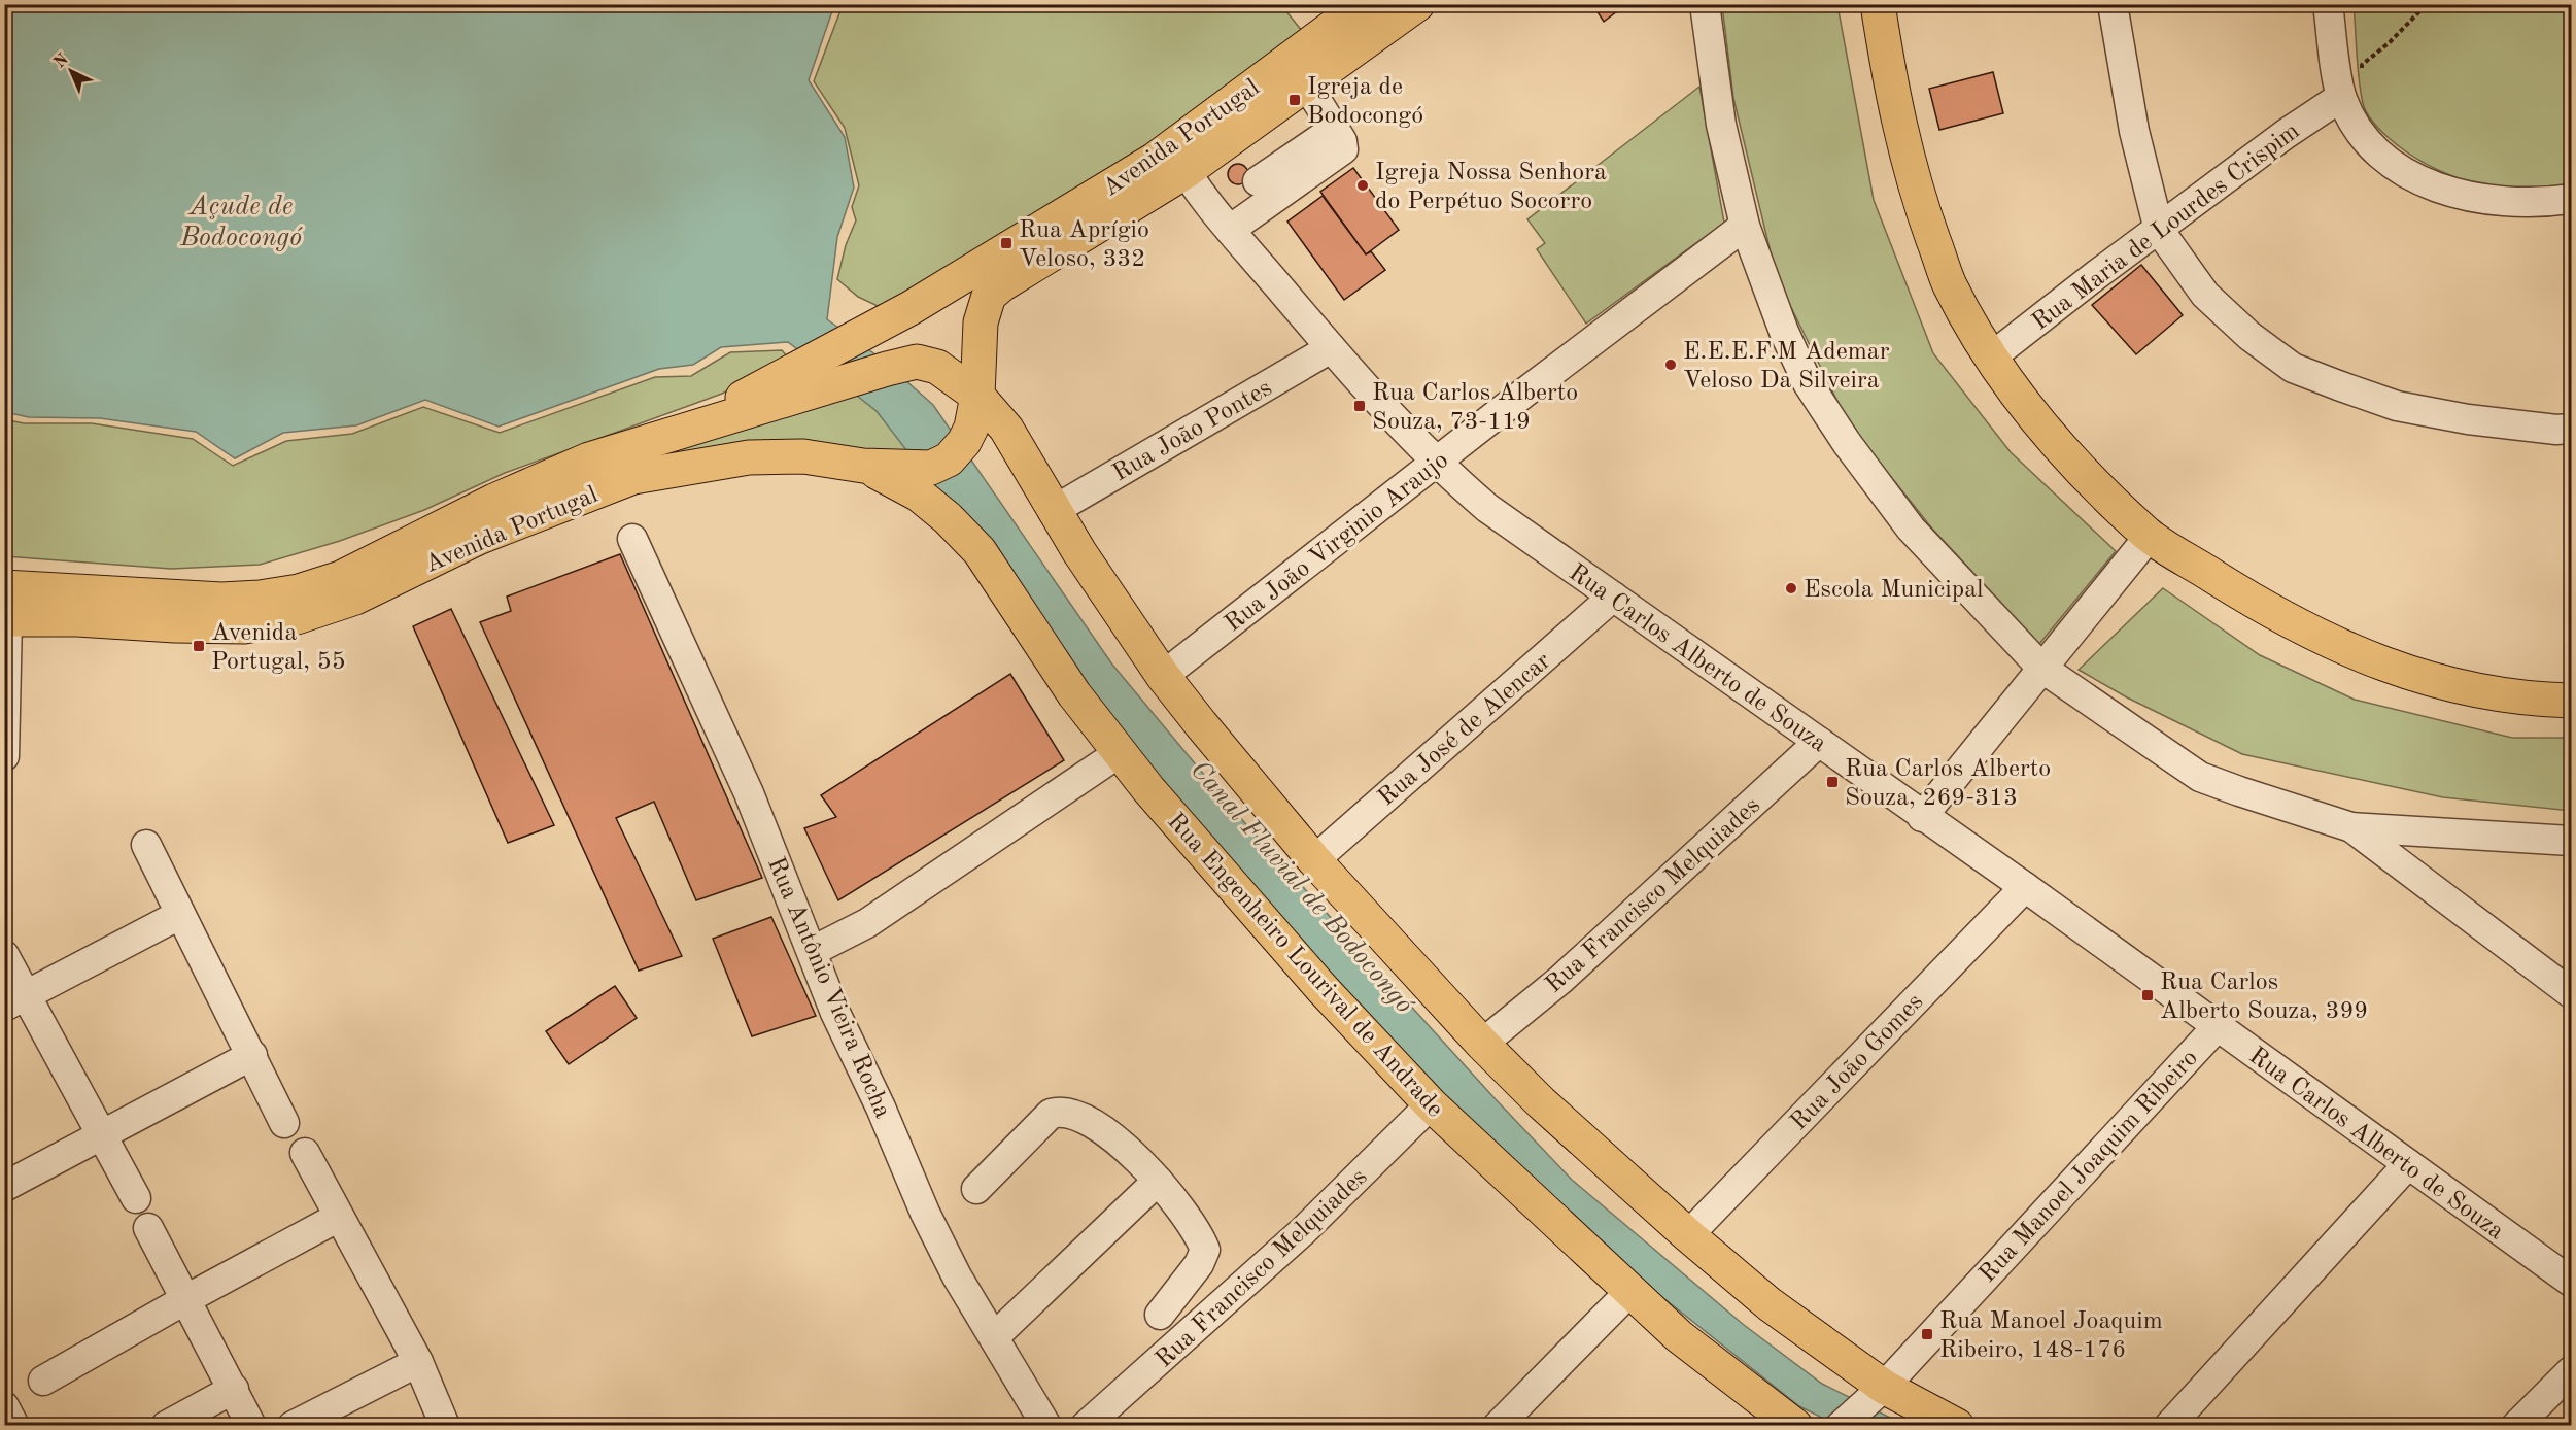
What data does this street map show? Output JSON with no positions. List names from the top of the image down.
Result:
{
  "streets": {
    "main road": ["Avenida Portugal", "Rua Engenheiro Lourival de Andrade"],
    "street": [
      "Rua Maria de Lourdes Crispim",
      "Rua João Pontes",
      "Rua João Virginio Araujo",
      "Rua Carlos Alberto de Souza",
      "Rua José de Alencar",
      "Rua Francisco Melquiades",
      "Rua Antônio Vieira Rocha",
      "Rua João Gomes",
      "Rua Manoel Joaquim Ribeiro"
    ]
  },
  "crossings": [
    ["Avenida Portugal", "Rua Carlos Alberto de Souza"],
    ["Avenida Portugal", "Rua Engenheiro Lourival de Andrade"],
    ["Rua João Pontes", "Rua Carlos Alberto de Souza"],
    ["Rua João Virginio Araujo", "Rua Carlos Alberto de Souza"],
    ["Rua Carlos Alberto de Souza", "Rua José de Alencar"],
    ["Rua Carlos Alberto de Souza", "Rua Francisco Melquiades"],
    ["Rua Carlos Alberto de Souza", "Rua João Gomes"],
    ["Rua Carlos Alberto de Souza", "Rua Manoel Joaquim Ribeiro"],
    ["Rua Francisco Melquiades", "Rua Engenheiro Lourival de Andrade"]
  ],
  "water": ["Açude de Bodocongó", "Canal Fluvial de Bodocongó"],
  "places": {
    "transit": [
      "Igreja de Bodocongó",
      "Rua Aprígio Veloso, 332",
      "Rua Carlos Alberto Souza, 73-119",
      "Avenida Portugal, 55",
      "Rua Carlos Alberto Souza, 269-313",
      "Rua Carlos Alberto Souza, 399",
      "Rua Manoel Joaquim Ribeiro, 148-176"
    ],
    "other": ["Igreja Nossa Senhora do Perpétuo Socorro", "E.E.E.F.M Ademar Veloso Da Silveira", "Escola Municipal"]
  },
  "north": "top left"
}
